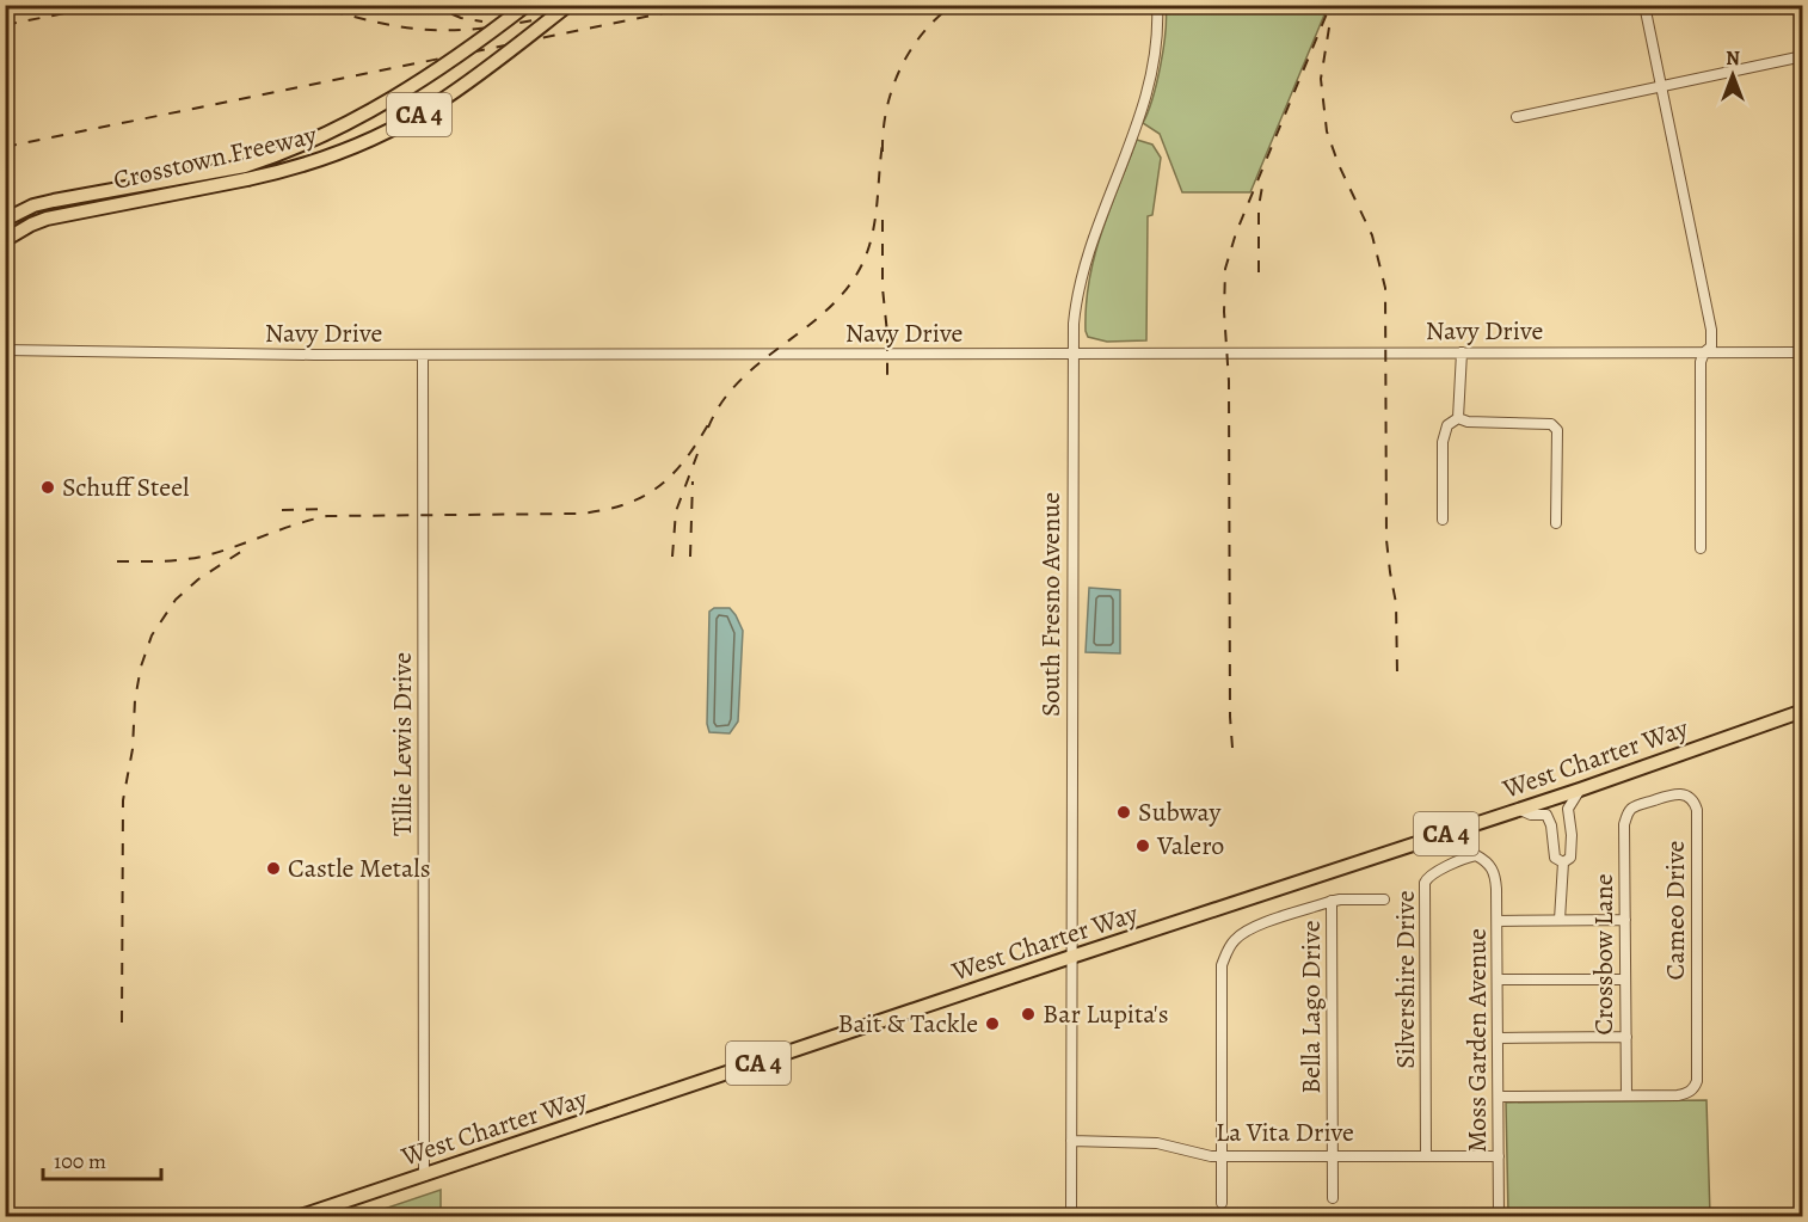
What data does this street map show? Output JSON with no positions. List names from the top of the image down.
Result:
{
  "streets": {
    "highway": ["CA 4", "Crosstown Freeway", "West Charter Way"],
    "street": [
      "Navy Drive",
      "South Fresno Avenue",
      "Tillie Lewis Drive",
      "Cameo Drive",
      "Crossbow Lane",
      "Silvershire Drive",
      "Bella Lago Drive",
      "Moss Garden Avenue",
      "La Vita Drive"
    ]
  },
  "crossings": [
    ["Navy Drive", "South Fresno Avenue"],
    ["Navy Drive", "Tillie Lewis Drive"],
    ["South Fresno Avenue", "West Charter Way"],
    ["South Fresno Avenue", "La Vita Drive"],
    ["Tillie Lewis Drive", "West Charter Way"],
    ["Cameo Drive", "Crossbow Lane"],
    ["Silvershire Drive", "Moss Garden Avenue"],
    ["Silvershire Drive", "La Vita Drive"],
    ["Bella Lago Drive", "La Vita Drive"],
    ["Moss Garden Avenue", "La Vita Drive"]
  ],
  "places": [
    "Schuff Steel",
    "Subway",
    "Valero",
    "Castle Metals",
    "Bar Lupita's",
    "Bait & Tackle"
  ],
  "scale_bar": "100 m",
  "north": "top"
}
